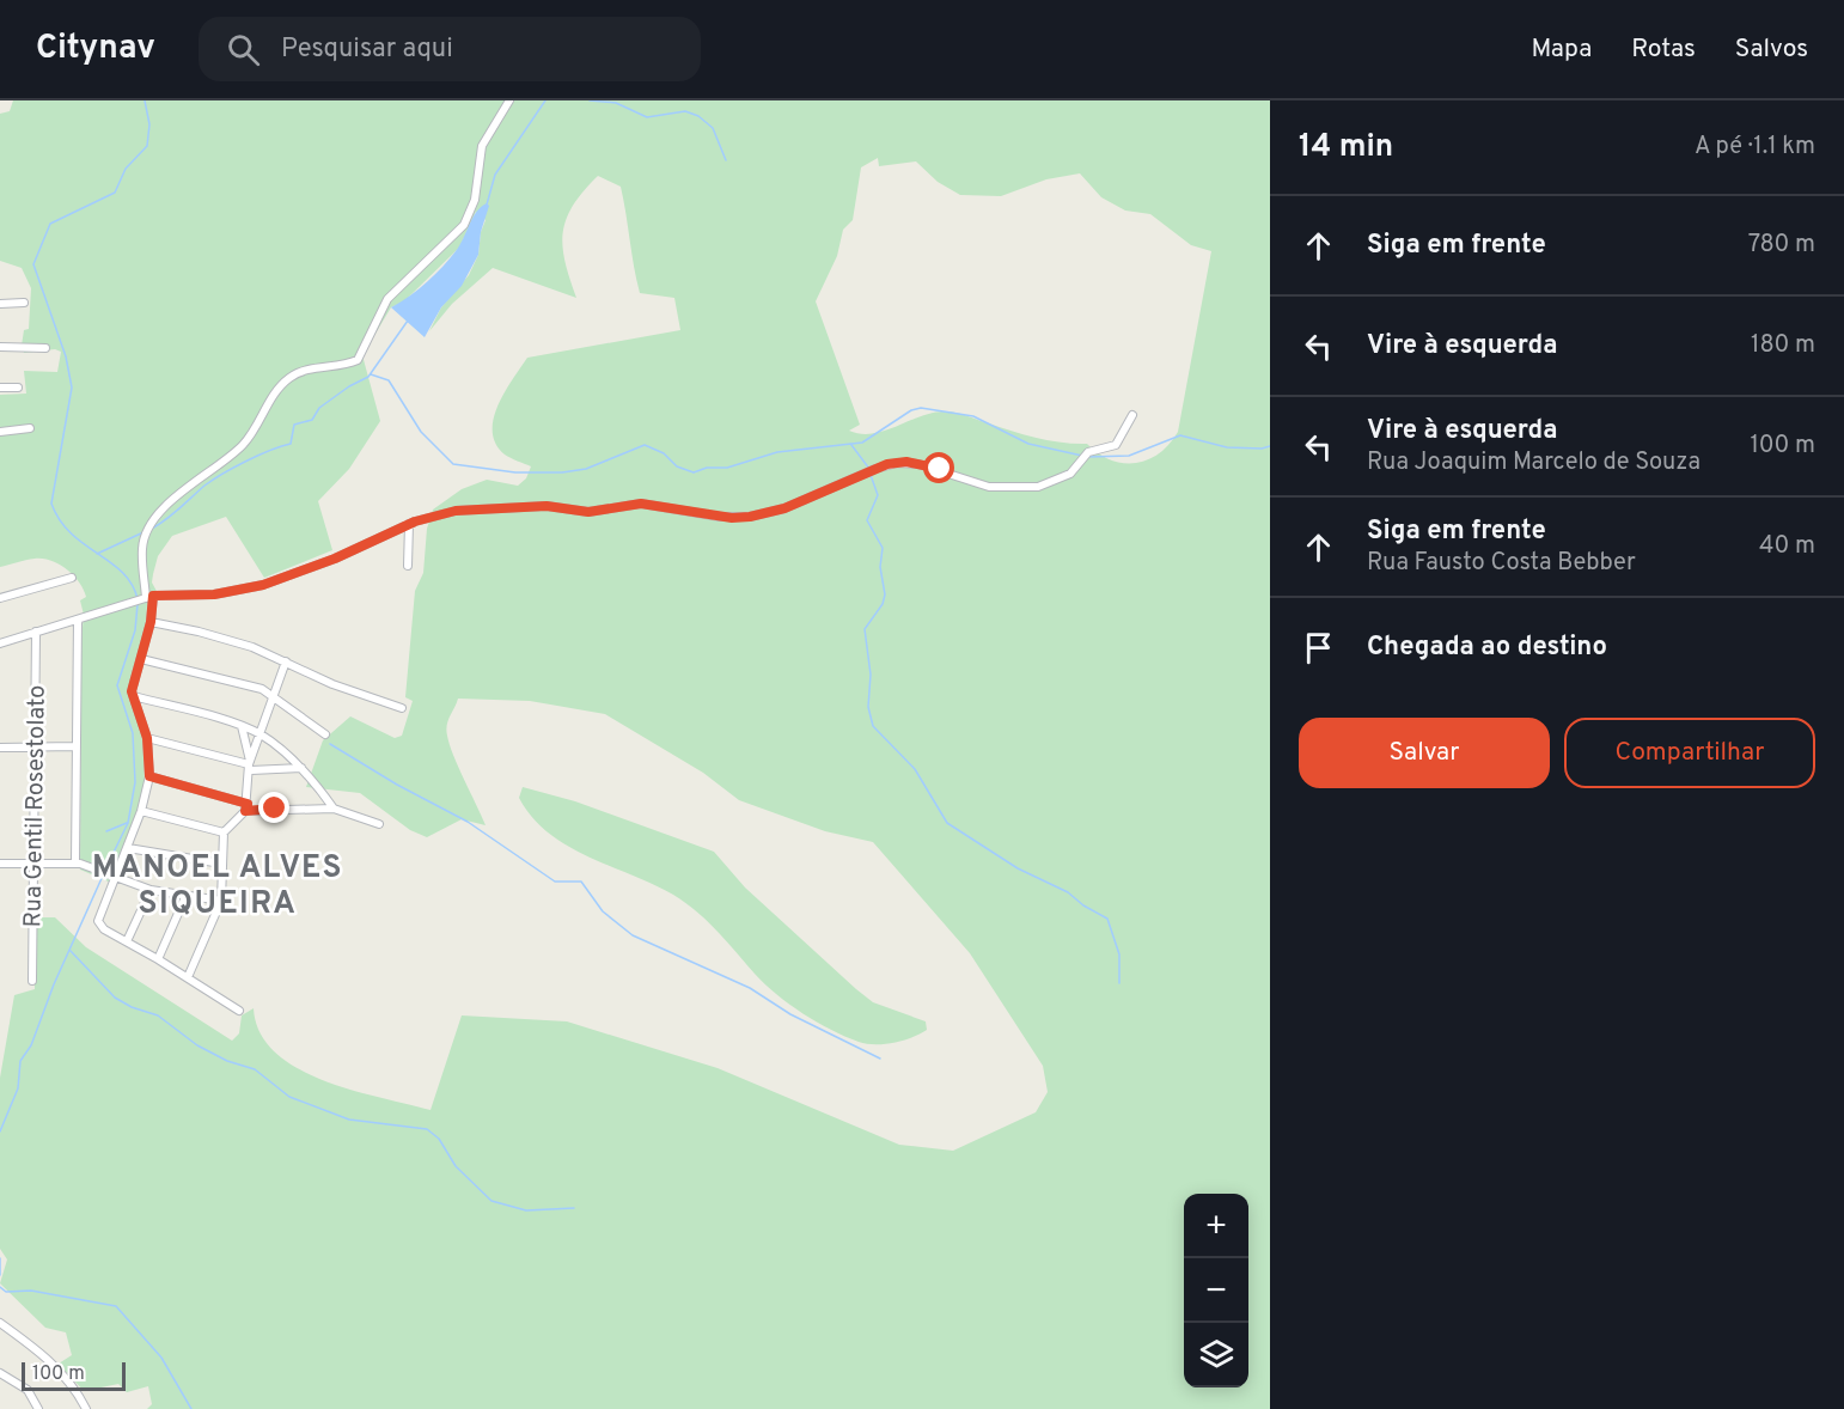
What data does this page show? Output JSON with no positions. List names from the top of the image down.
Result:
{
  "streets": {
    "street": ["Rua Gentil Rosestolato"]
  },
  "districts": ["MANOEL ALVES SIQUEIRA"],
  "scale_bar": "100 m",
  "page": {
    "header": "Citynav",
    "search": "Pesquisar aqui",
    "nav": ["Mapa", "Rotas", "Salvos"],
    "heading": ["14 min", "A pé · 1.1 km"],
    "list": [
      ["Siga em frente", "780 m"],
      ["Vire à esquerda", "180 m"],
      ["Vire à esquerda", "Rua Joaquim Marcelo de Souza", "100 m"],
      ["Siga em frente", "Rua Fausto Costa Bebber", "40 m"],
      "Chegada ao destino"
    ],
    "buttons": ["Salvar", "Compartilhar"],
    "map_buttons": ["+", "−"],
    "scale": "100 m"
  }
}
